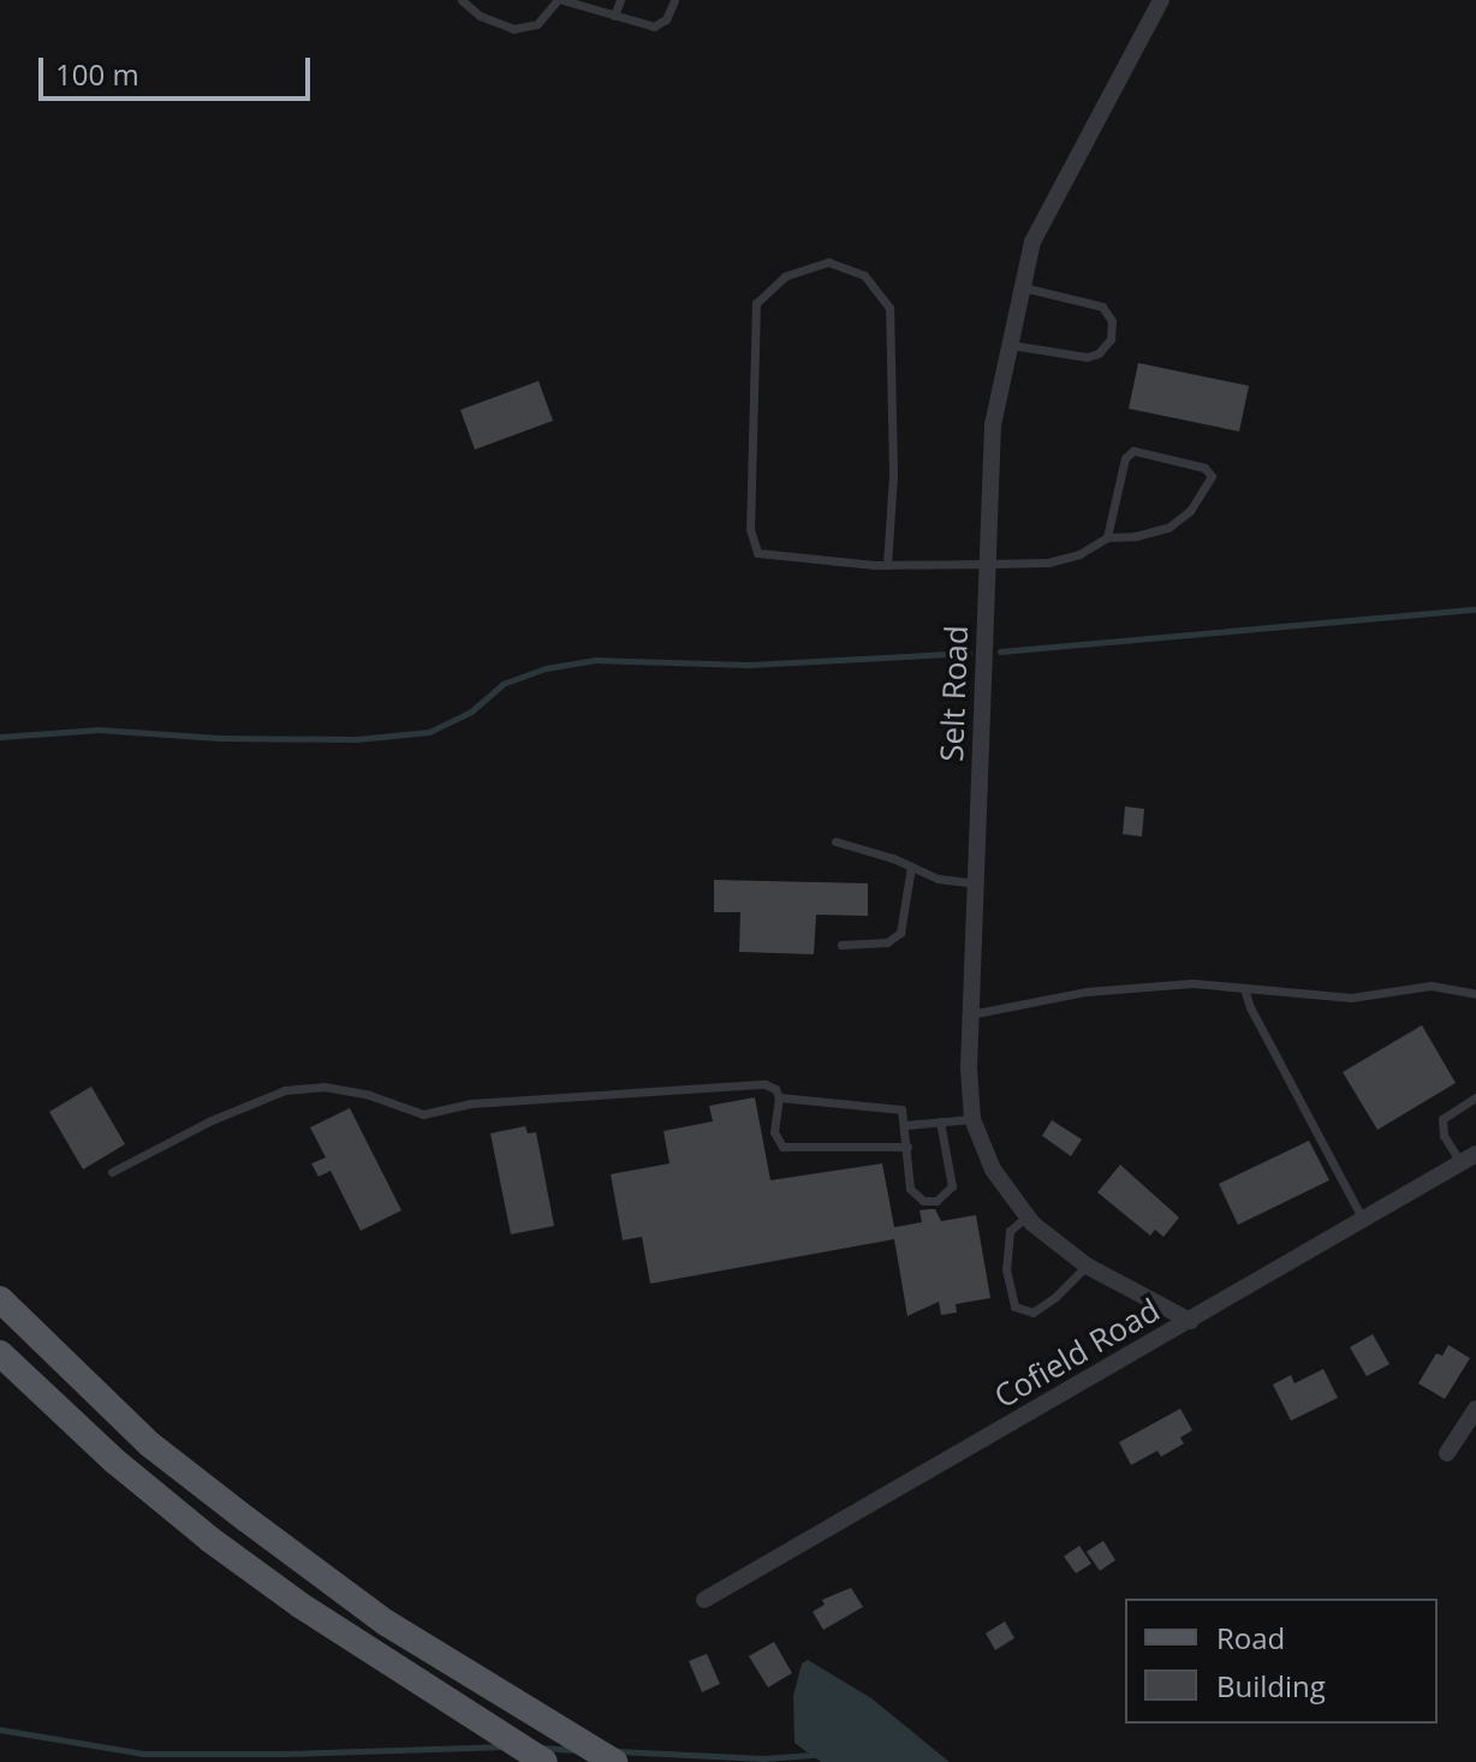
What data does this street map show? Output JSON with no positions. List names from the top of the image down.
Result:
{
  "streets": {
    "street": ["Selt Road", "Cofield Road"]
  },
  "crossings": [
    ["Selt Road", "Cofield Road"]
  ],
  "legend": ["Road", "Building"],
  "scale_bar": "100 m"
}
